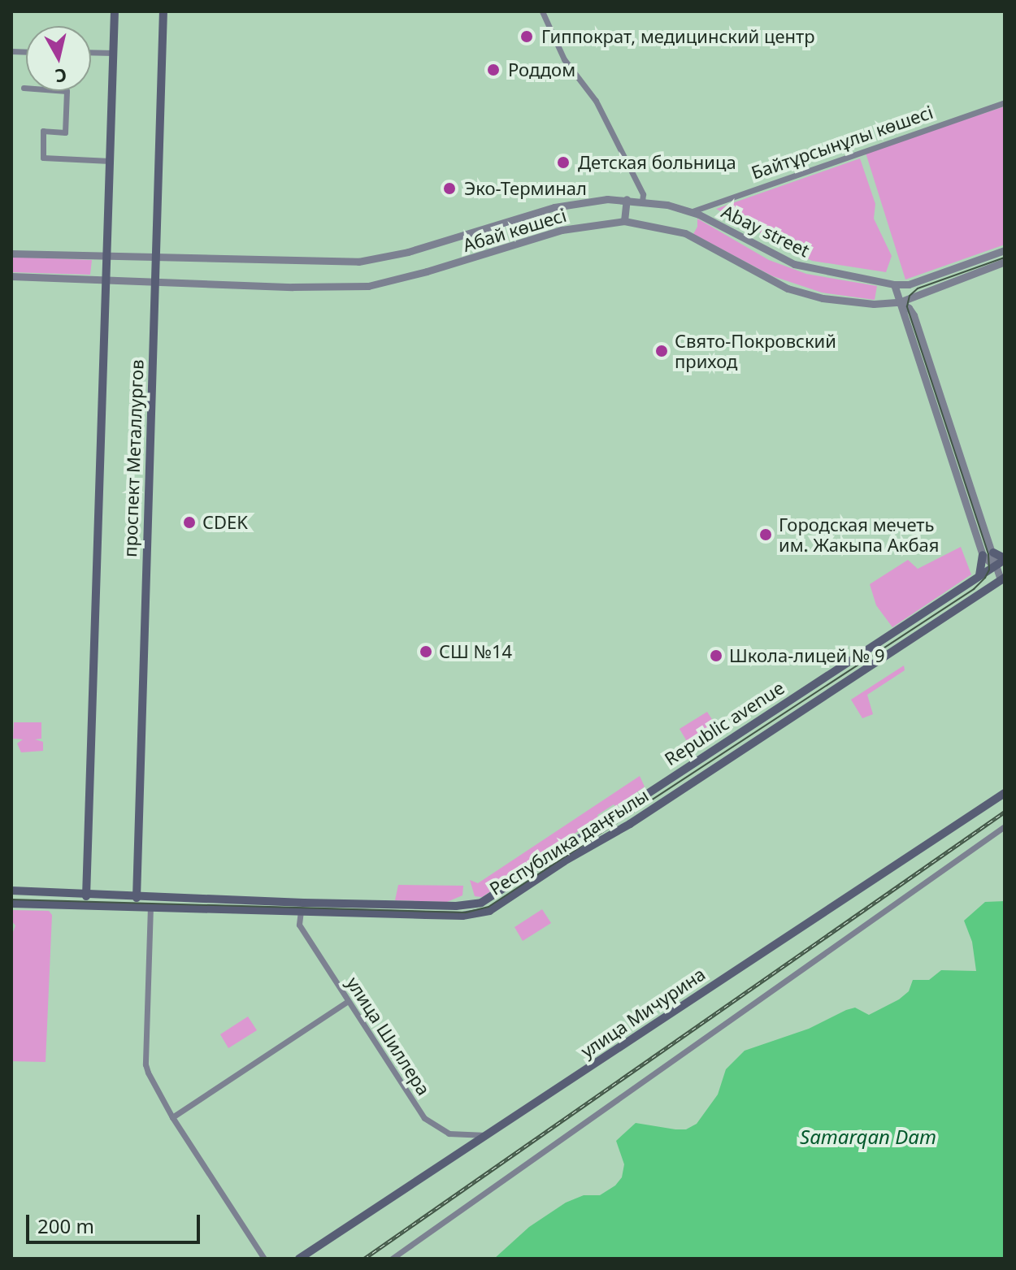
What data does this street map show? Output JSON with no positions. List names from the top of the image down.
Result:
{
  "streets": {
    "main road": ["проспект Металлургов", "Республика даңғылы", "улица Мичурина"],
    "street": [
      "Байтұрсынұлы көшесі",
      "Абай көшесі",
      "Abay street",
      "улица Шиллера"
    ]
  },
  "crossings": [
    ["Байтұрсынұлы көшесі", "Abay street"],
    ["Абай көшесі", "Abay street"],
    ["Абай көшесі", "проспект Металлургов"],
    ["проспект Металлургов", "Республика даңғылы"],
    ["Республика даңғылы", "улица Шиллера"],
    ["улица Мичурина", "улица Шиллера"]
  ],
  "water": ["Samarqan Dam"],
  "places": [
    "Гиппократ, медицинский центр",
    "Роддом",
    "Детская больница",
    "Эко-Терминал",
    "Свято-Покровский приход",
    "CDEK",
    "Городская мечеть им. Жакыпа Акбая",
    "СШ №14",
    "Школа-лицей № 9"
  ],
  "scale_bar": "200 m",
  "north": "bottom"
}
